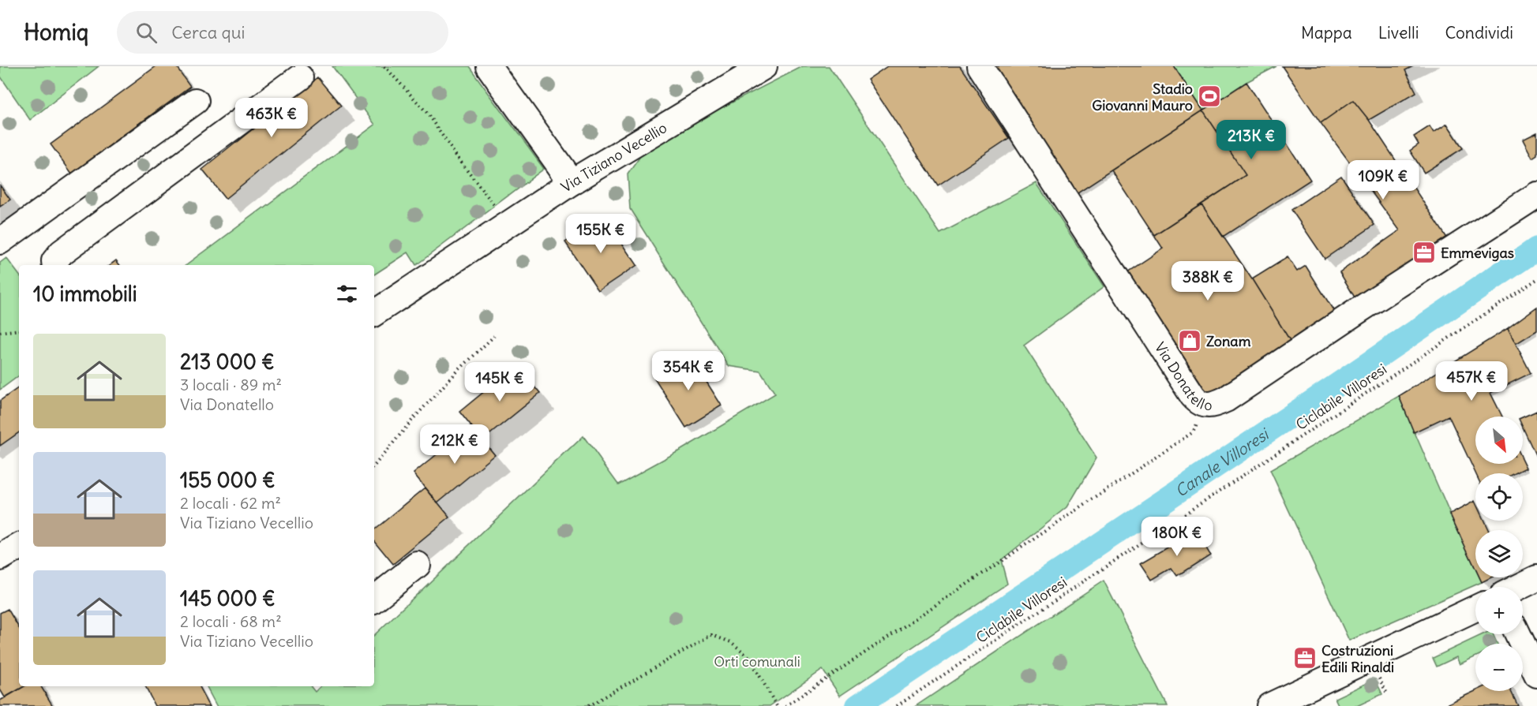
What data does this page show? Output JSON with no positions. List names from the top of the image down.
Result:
{
  "streets": {
    "street": ["Via Tiziano Vecellio", "Via Donatello"],
    "path": ["Ciclabile Villoresi"]
  },
  "water": ["Canale Villoresi"],
  "parks": ["Orti comunali"],
  "places": {
    "sports": ["Stadio Giovanni Mauro"],
    "office": ["Emmevigas", "Costruzioni Edili Rinaldi"],
    "shop": ["Zonam"]
  },
  "north": "bottom right",
  "page": {
    "header": "Homiq",
    "search": "Cerca qui",
    "nav": ["Mappa", "Livelli", "Condividi"],
    "price": [
      "463K €",
      "213K €",
      "109K €",
      "155K €",
      "388K €",
      "354K €",
      "457K €",
      "145K €",
      "212K €",
      "180K €"
    ],
    "heading": "10 immobili",
    "list": [
      {
        "name": "213 000 €",
        "note": "3 locali · 89 m² · Via Donatello"
      },
      {
        "name": "155 000 €",
        "note": "2 locali · 62 m² · Via Tiziano Vecellio"
      },
      {
        "name": "145 000 €",
        "note": "2 locali · 68 m² · Via Tiziano Vecellio"
      }
    ],
    "map_buttons": ["+", "−"]
  }
}
